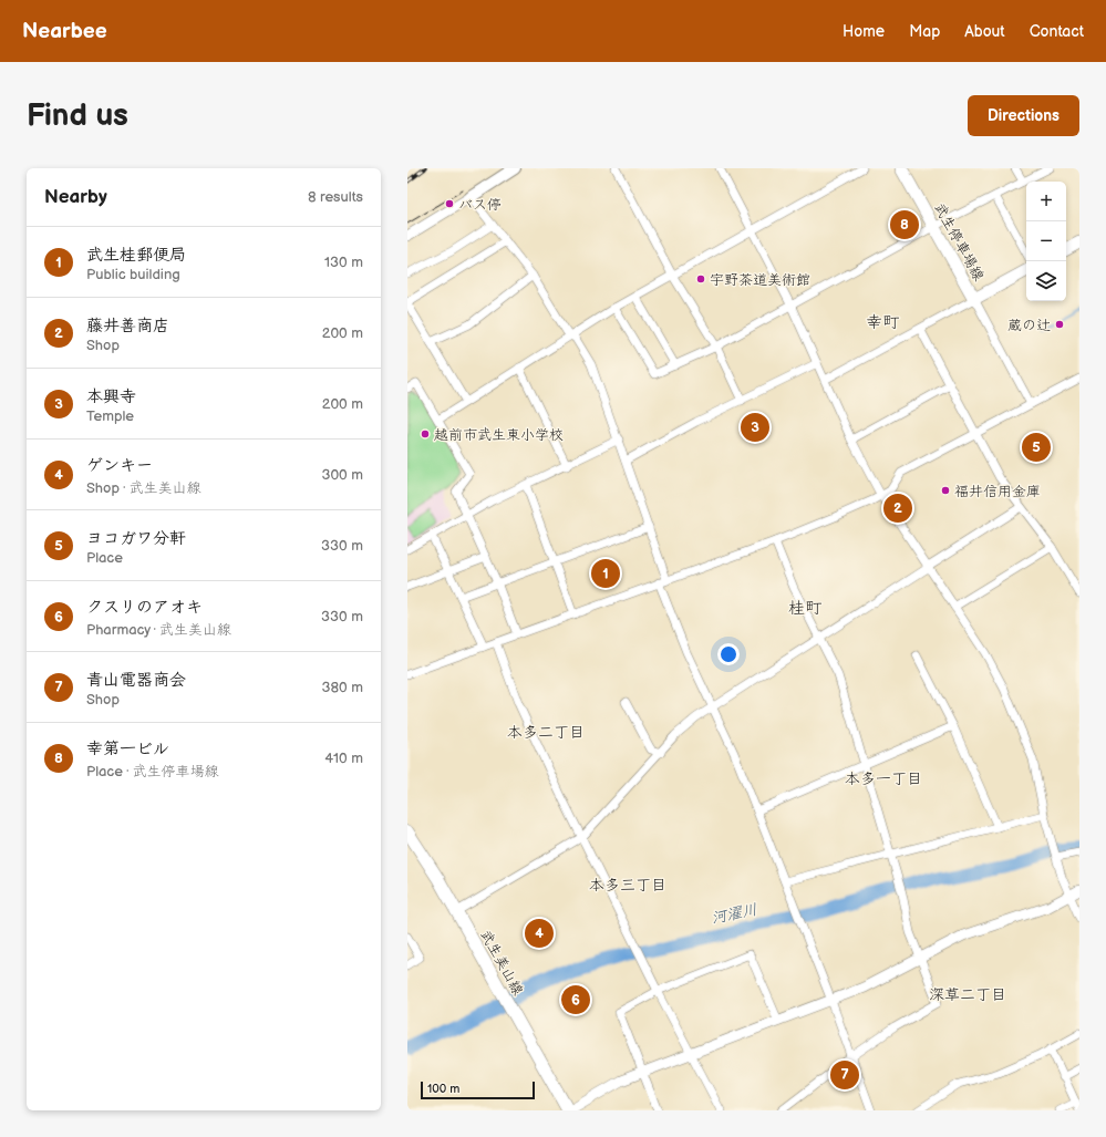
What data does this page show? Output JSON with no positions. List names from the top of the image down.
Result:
{
  "streets": {
    "main road": ["武生停車場線", "武生美山線"]
  },
  "districts": [
    "幸町",
    "桂町",
    "本多二丁目",
    "本多一丁目",
    "本多三丁目",
    "深草二丁目"
  ],
  "water": ["河濯川"],
  "places": [
    "バス停",
    "宇野茶道美術館",
    "蔵の辻",
    "越前市武生東小学校",
    "福井信用金庫"
  ],
  "scale_bar": "100 m",
  "page": {
    "header": "Nearbee",
    "nav": [
      "Home",
      "Map",
      "About",
      "Contact"
    ],
    "buttons": "Directions",
    "title": "Find us",
    "heading": ["Nearby", "8 results"],
    "map_buttons": ["+", "−"],
    "pins": [
      "8",
      "3",
      "5",
      "2",
      "1",
      "4",
      "6",
      "7"
    ],
    "list": [
      {
        "mark": "1",
        "name": "武生桂郵便局",
        "note": "Public building",
        "value": "130 m"
      },
      {
        "mark": "2",
        "name": "藤井善商店",
        "note": "Shop",
        "value": "200 m"
      },
      {
        "mark": "3",
        "name": "本興寺",
        "note": "Temple",
        "value": "200 m"
      },
      {
        "mark": "4",
        "name": "ゲンキー",
        "note": "Shop · 武生美山線",
        "value": "300 m"
      },
      {
        "mark": "5",
        "name": "ヨコガワ分軒",
        "note": "Place",
        "value": "330 m"
      },
      {
        "mark": "6",
        "name": "クスリのアオキ",
        "note": "Pharmacy · 武生美山線",
        "value": "330 m"
      },
      {
        "mark": "7",
        "name": "青山電器商会",
        "note": "Shop",
        "value": "380 m"
      },
      {
        "mark": "8",
        "name": "幸第一ビル",
        "note": "Place · 武生停車場線",
        "value": "410 m"
      }
    ],
    "scale": "100 m"
  }
}
